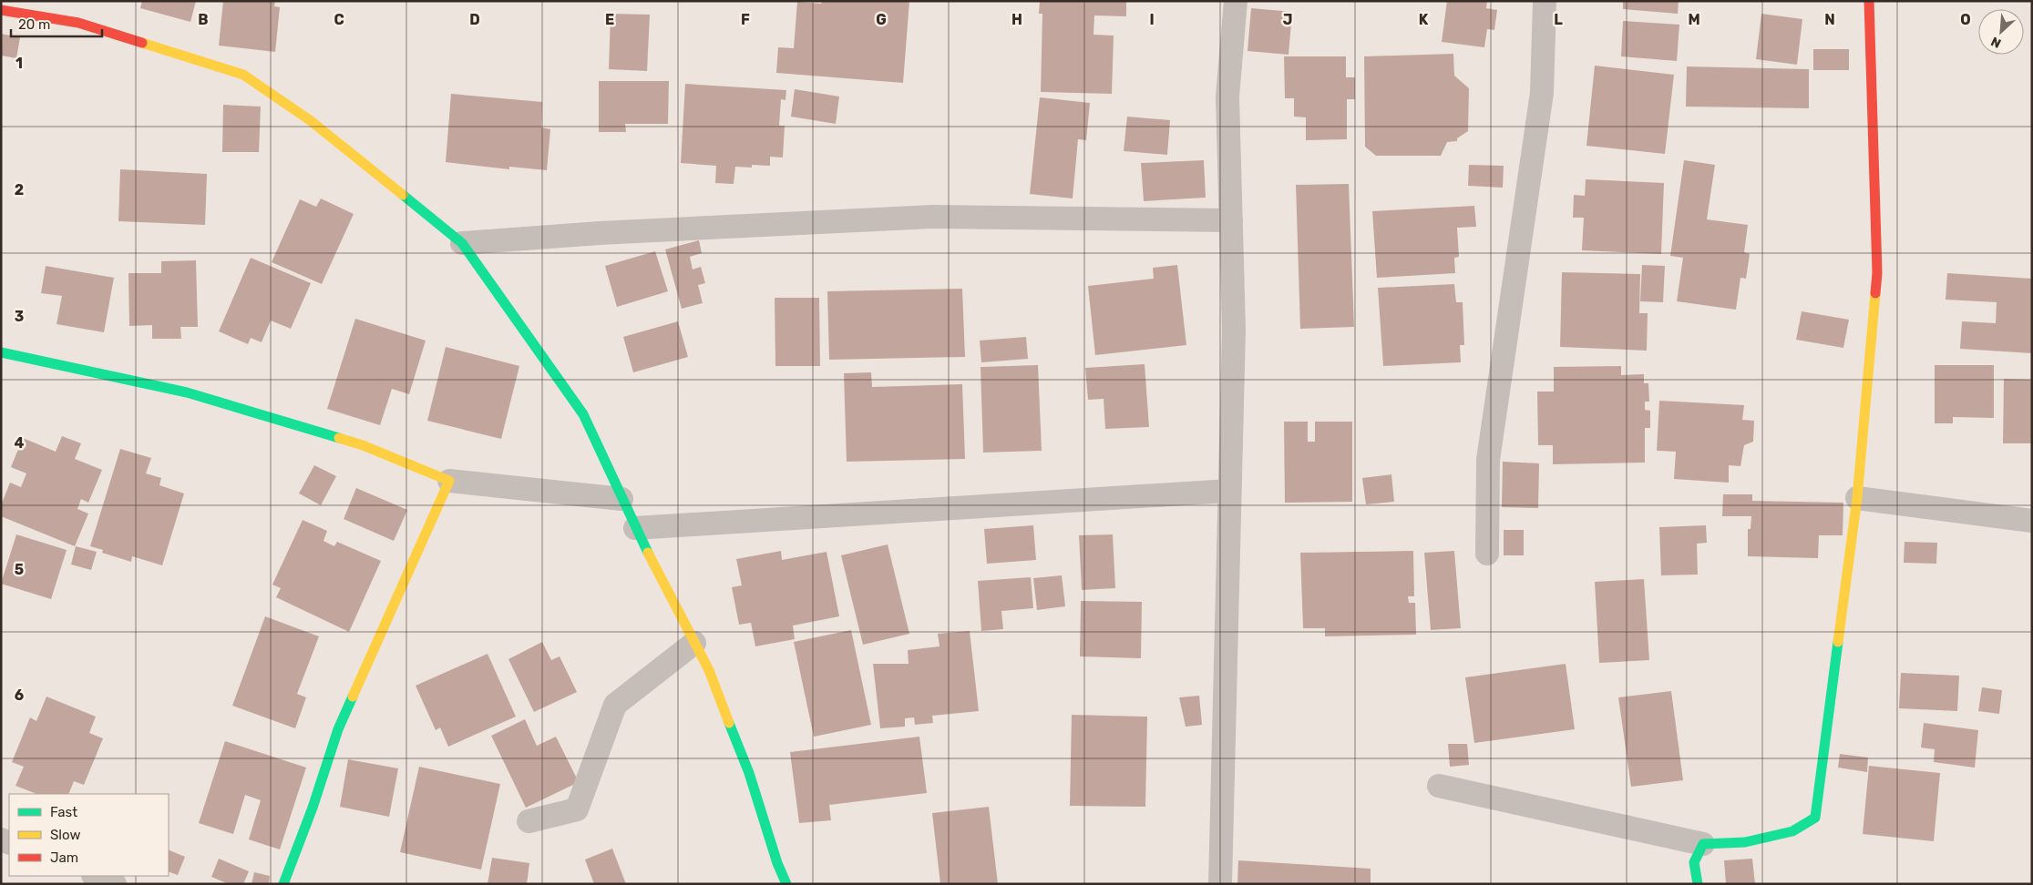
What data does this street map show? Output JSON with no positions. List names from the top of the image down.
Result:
{
  "legend": ["Fast", "Slow", "Jam"],
  "scale_bar": "20 m",
  "north": "bottom left",
  "grid": {
    "columns": [
      "B",
      "C",
      "D",
      "E",
      "F",
      "G",
      "H",
      "I",
      "J",
      "K",
      "L",
      "M",
      "N",
      "O"
    ],
    "rows": [
      "1",
      "2",
      "3",
      "4",
      "5",
      "6"
    ]
  }
}
